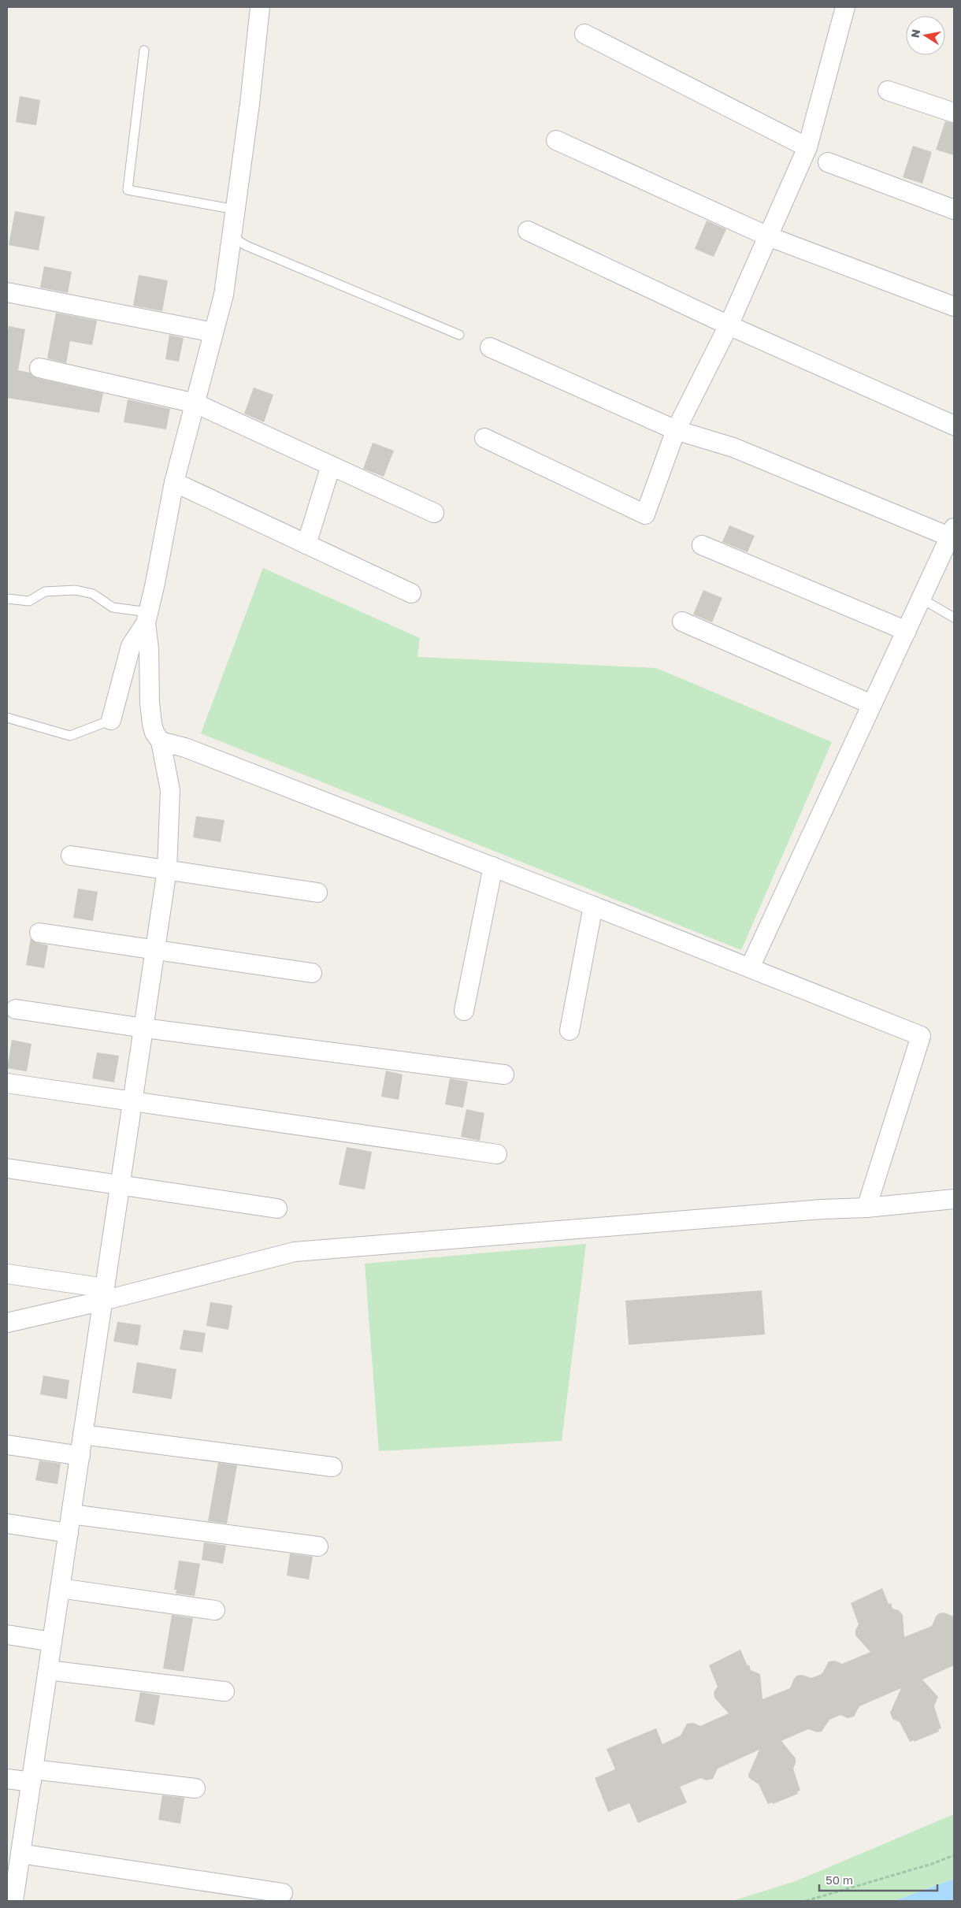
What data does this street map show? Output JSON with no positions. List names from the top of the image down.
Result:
{
  "scale_bar": "50 m",
  "north": "left"
}
